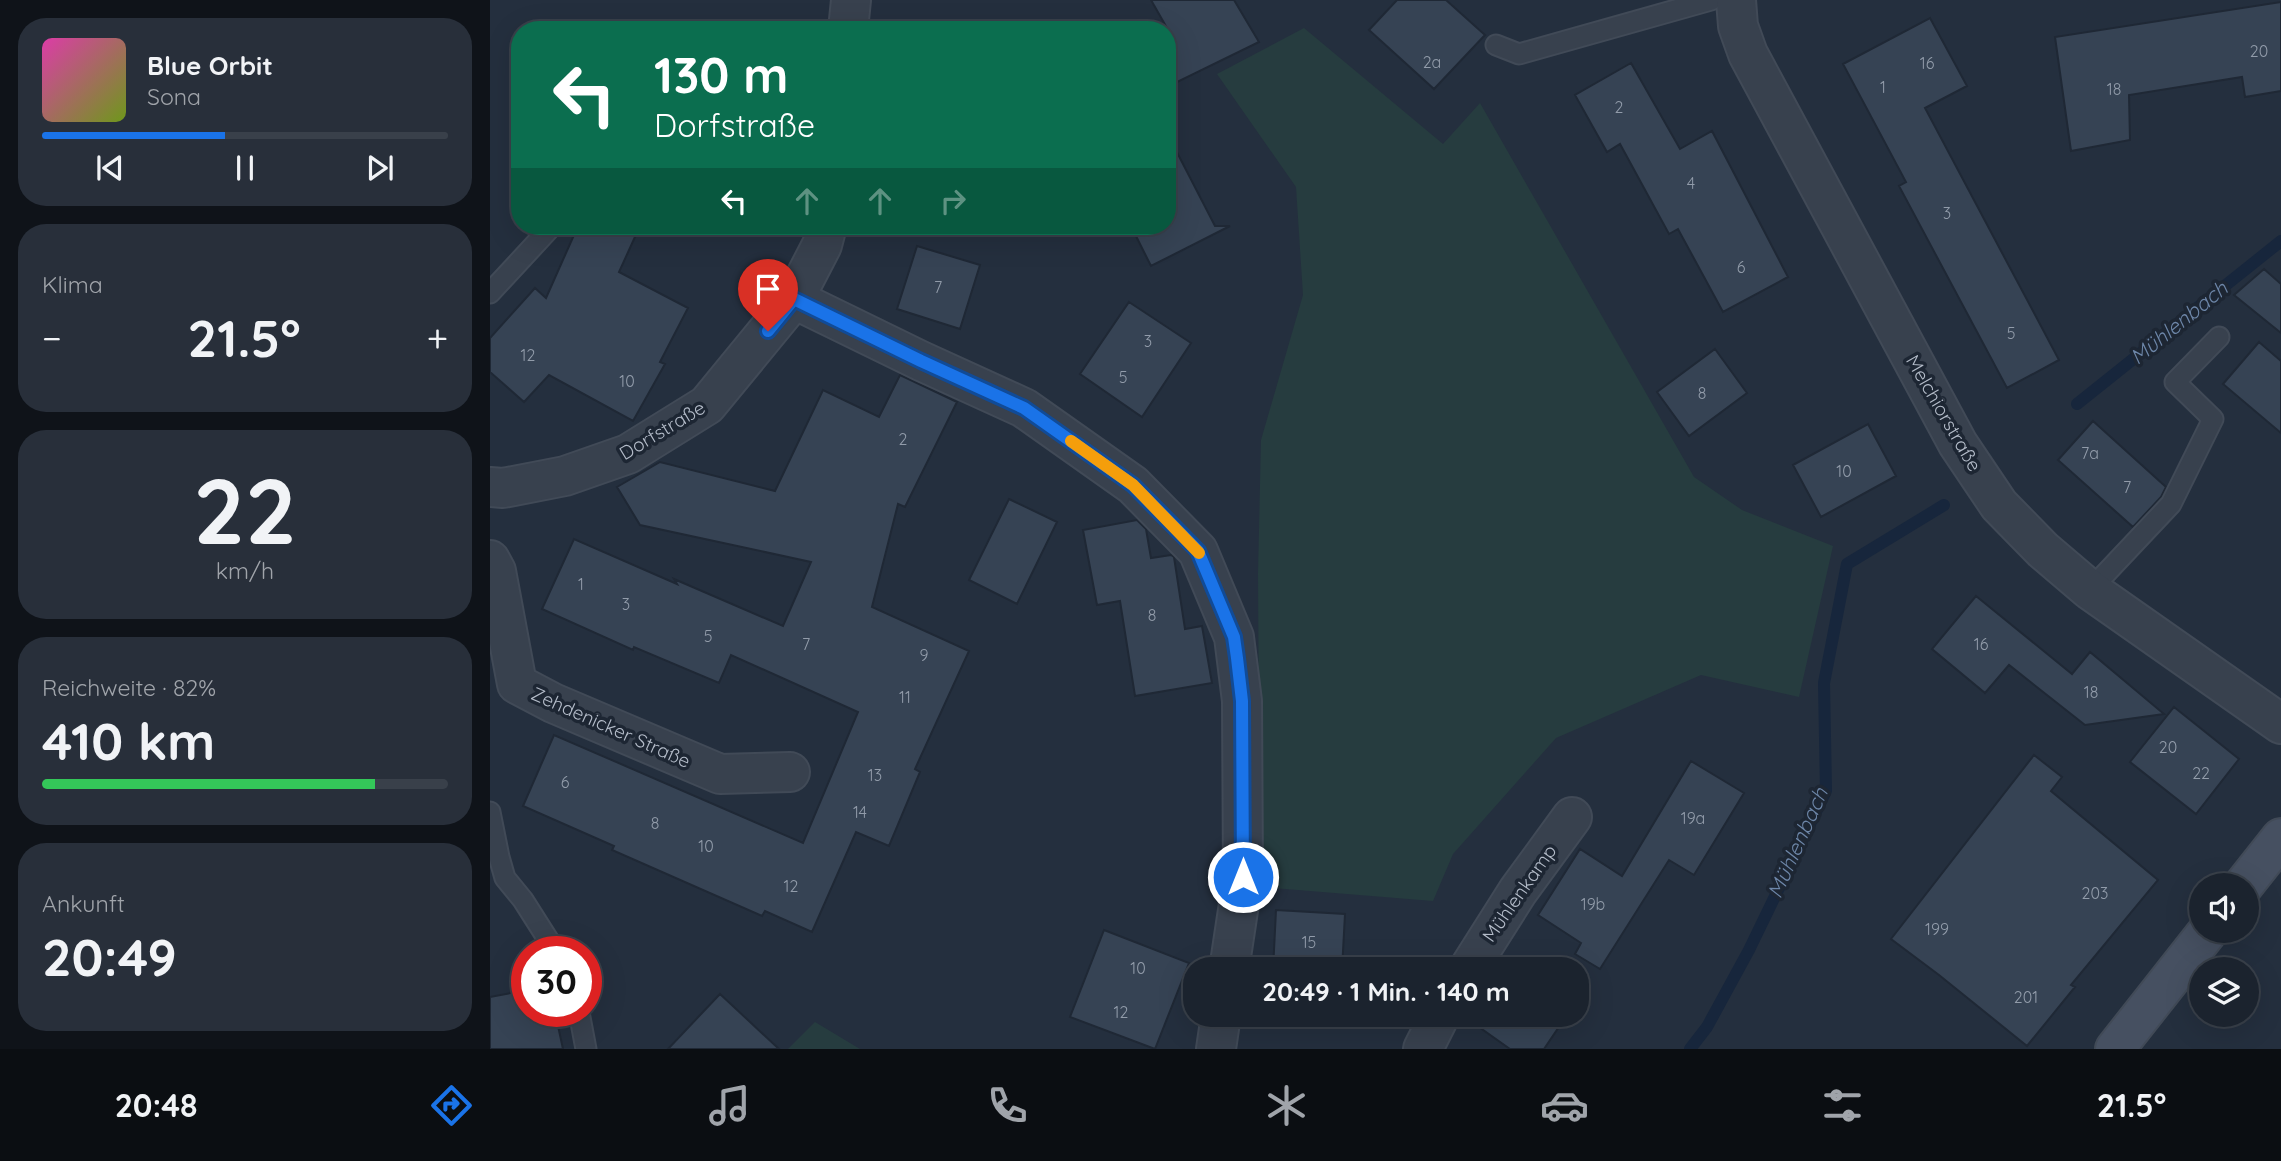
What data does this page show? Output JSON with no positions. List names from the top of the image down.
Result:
{
  "streets": {
    "street": [
      "Melchiorstraße",
      "Dorfstraße",
      "Zehdenicker Straße",
      "Mühlenkamp"
    ]
  },
  "water": ["Mühlenbach"],
  "house_numbers": [
    "20",
    "2a",
    "16",
    "1",
    "18",
    "2",
    "4",
    "3",
    "6",
    "7",
    "5",
    "3",
    "12",
    "5",
    "10",
    "8",
    "2",
    "7a",
    "10",
    "7",
    "1",
    "3",
    "8",
    "5",
    "7",
    "16",
    "9",
    "18",
    "11",
    "20",
    "22",
    "13",
    "6",
    "14",
    "19a",
    "8",
    "10",
    "12",
    "203",
    "19b",
    "199",
    "15",
    "10",
    "201",
    "12"
  ],
  "page": {
    "turn": ["130 m", "Dorfstraße"],
    "song": ["Blue Orbit", "Sona"],
    "tile": [
      "Klima",
      ["22", "km/h"],
      ["Reichweite · 82%", "410 km"],
      ["Ankunft", "20:49"]
    ],
    "heat": ["−", "21.5°", "+"],
    "limit": "30",
    "trip": "20:49 · 1 Min. · 140 m",
    "tabs": ["20:48", "21.5°"]
  }
}
